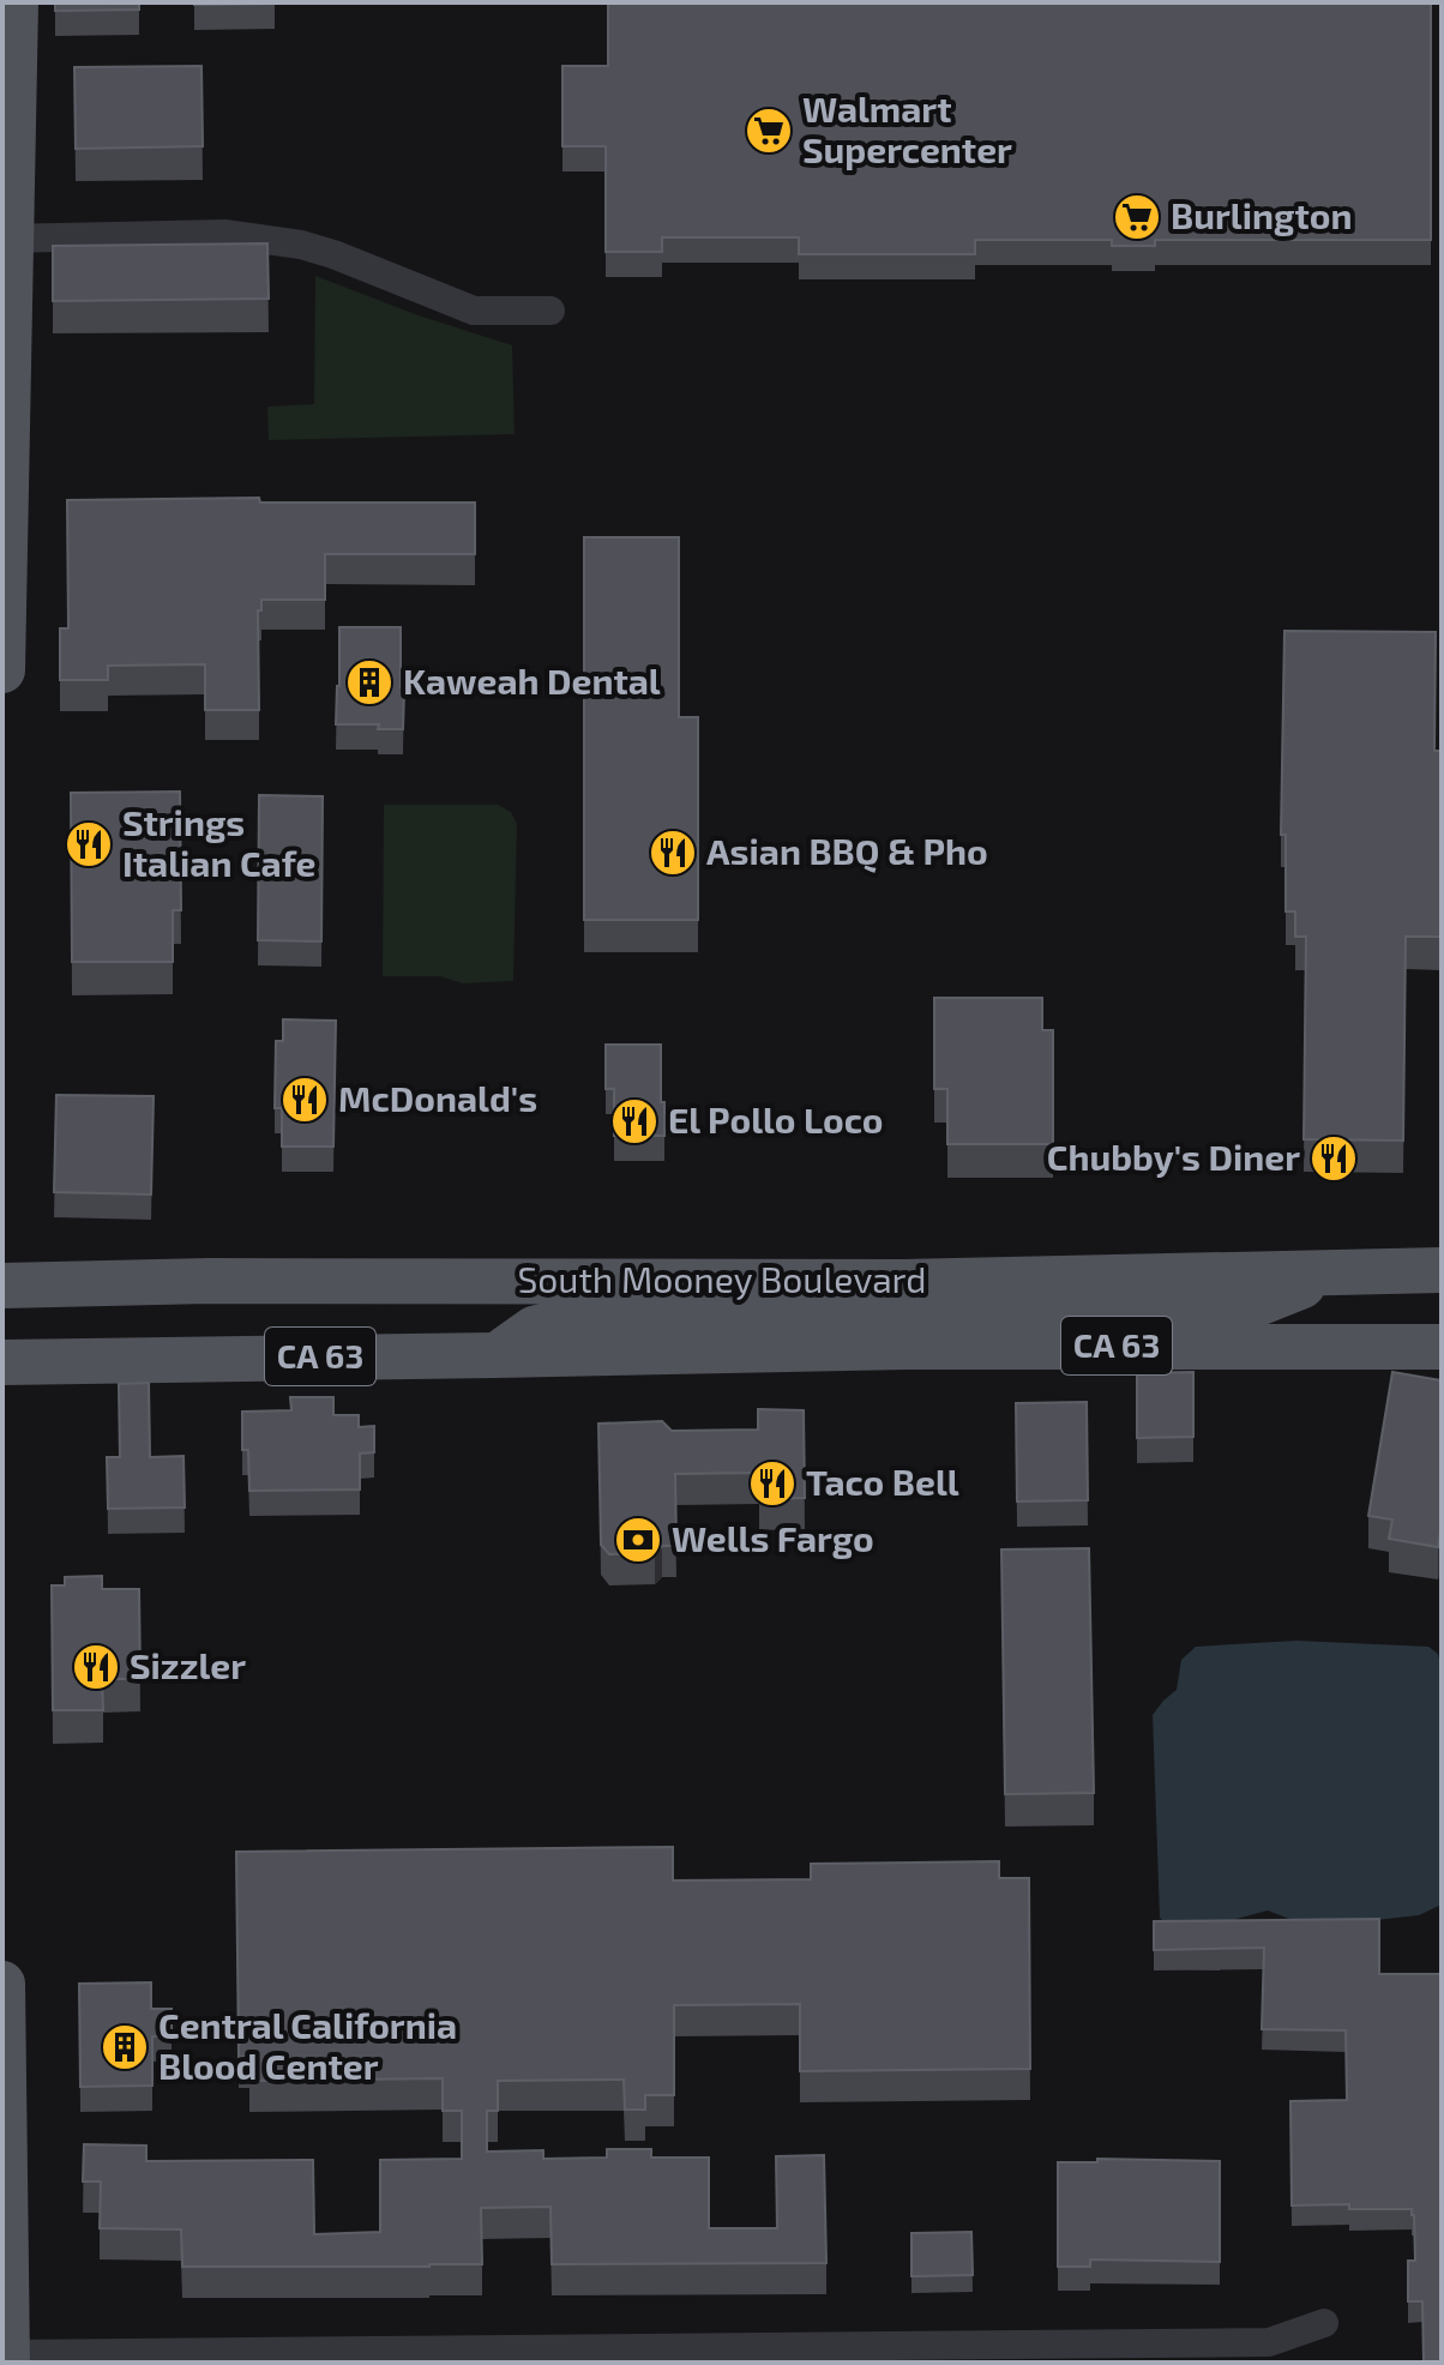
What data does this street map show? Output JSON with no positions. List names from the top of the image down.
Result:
{
  "streets": {
    "main road": ["South Mooney Boulevard", "CA 63"]
  },
  "places": {
    "supermarket": ["Walmart Supercenter", "Burlington"],
    "building": ["Kaweah Dental", "Central California Blood Center"],
    "restaurant": [
      "Strings Italian Cafe",
      "Asian BBQ & Pho",
      "McDonald's",
      "El Pollo Loco",
      "Chubby's Diner",
      "Taco Bell",
      "Sizzler"
    ],
    "bank": ["Wells Fargo"]
  }
}
